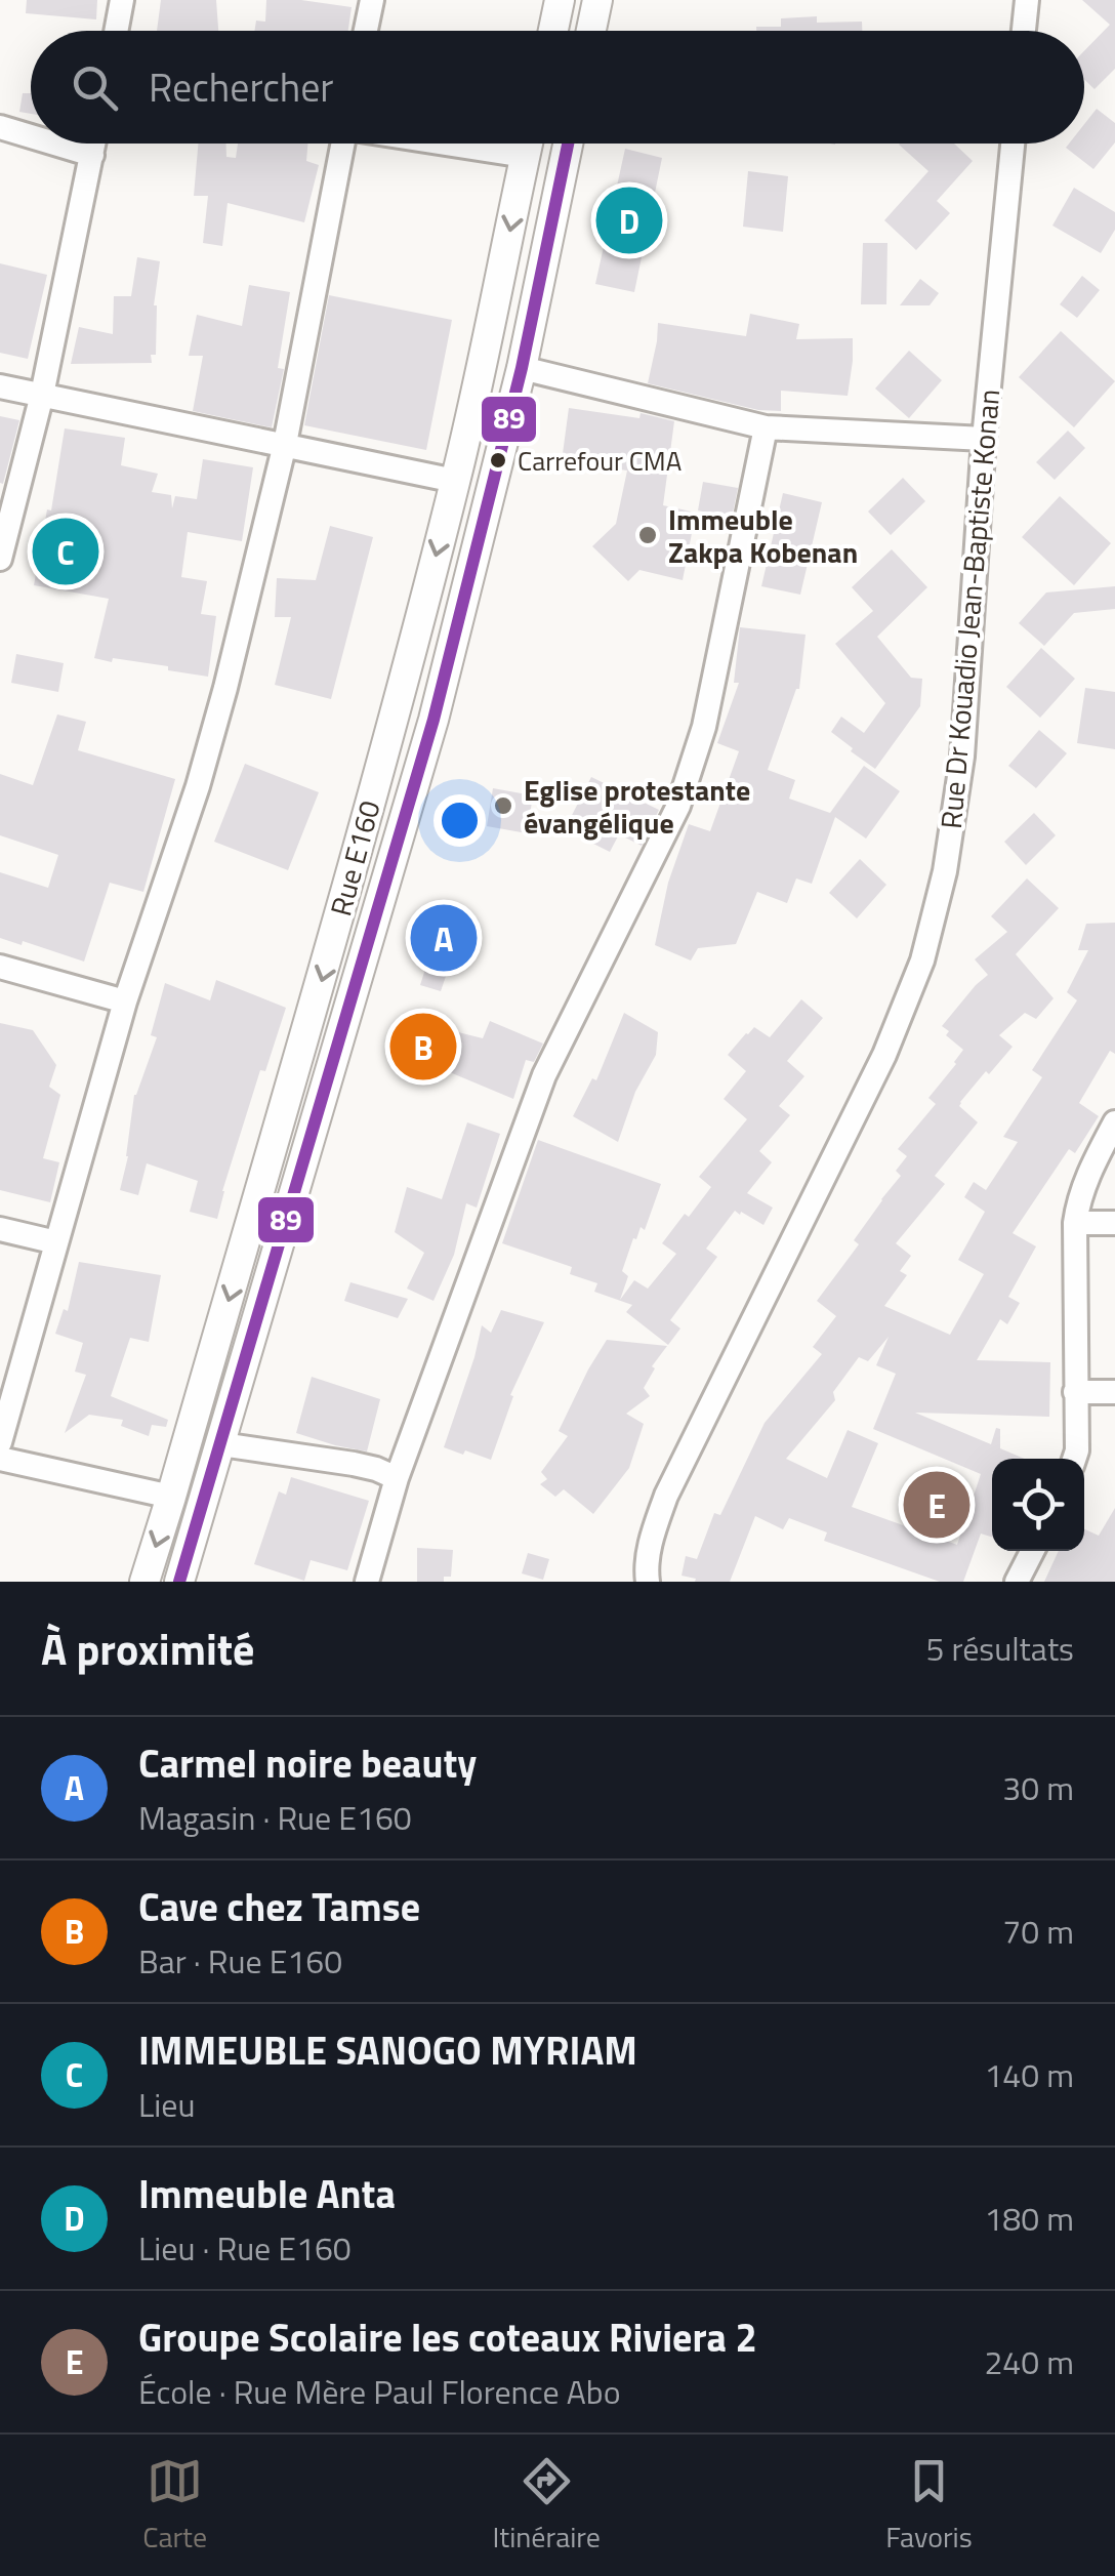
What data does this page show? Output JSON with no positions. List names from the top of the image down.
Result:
{
  "streets": {
    "street": ["Rue Dr Kouadio Jean-Baptiste Konan", "Rue E160"]
  },
  "places": ["Carrefour CMA", "Immeuble Zakpa Kobenan", "Eglise protestante évangélique"],
  "lines": ["transit line 89"],
  "page": {
    "search": "Rechercher",
    "pins": [
      "D",
      "C",
      "A",
      "B",
      "E"
    ],
    "heading": ["À proximité", "5 résultats"],
    "list": [
      {
        "mark": "A",
        "name": "Carmel noire beauty",
        "note": "Magasin · Rue E160",
        "value": "30 m"
      },
      {
        "mark": "B",
        "name": "Cave chez Tamse",
        "note": "Bar · Rue E160",
        "value": "70 m"
      },
      {
        "mark": "C",
        "name": "IMMEUBLE SANOGO MYRIAM",
        "note": "Lieu",
        "value": "140 m"
      },
      {
        "mark": "D",
        "name": "Immeuble Anta",
        "note": "Lieu · Rue E160",
        "value": "180 m"
      },
      {
        "mark": "E",
        "name": "Groupe Scolaire les coteaux Riviera 2",
        "note": "École · Rue Mère Paul Florence Abo",
        "value": "240 m"
      }
    ],
    "nav": ["Carte", "Itinéraire", "Favoris"]
  }
}
